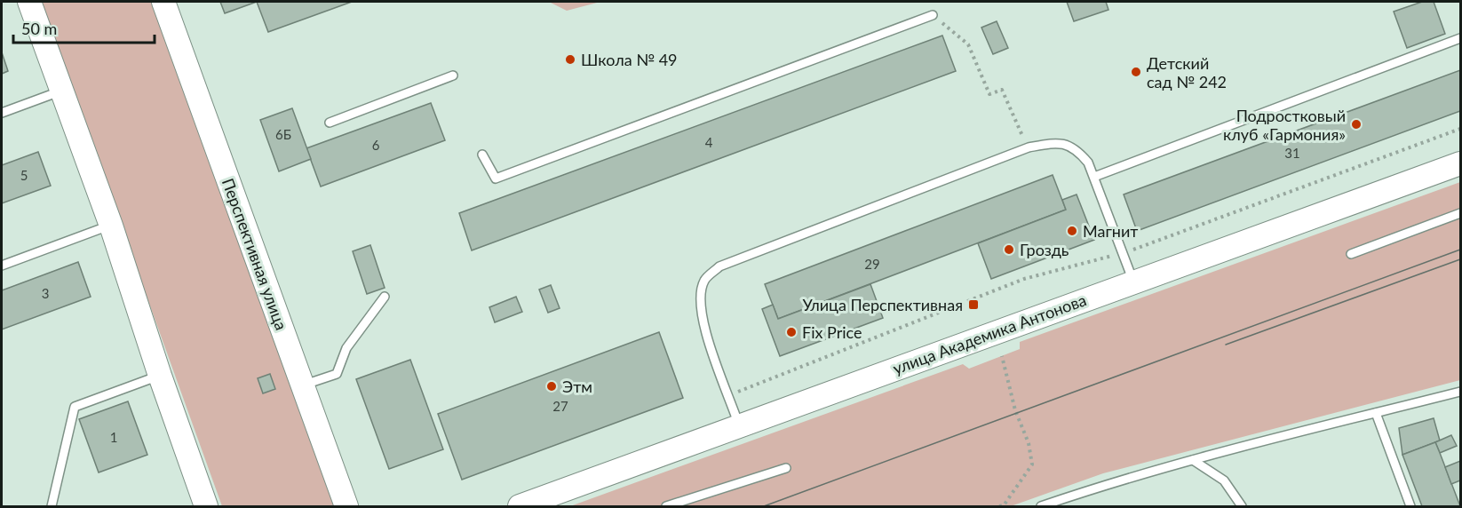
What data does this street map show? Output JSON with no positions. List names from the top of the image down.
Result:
{
  "streets": {
    "street": ["Перспективная улица", "улица Академика Антонова"]
  },
  "places": {
    "other": [
      "Школа № 49",
      "Детский сад № 242",
      "Подростковый клуб «Гармония»",
      "Магнит",
      "Гроздь",
      "Fix Price",
      "Этм"
    ],
    "transit": ["Улица Перспективная"]
  },
  "house_numbers": [
    "6Б",
    "4",
    "6",
    "31",
    "5",
    "29",
    "3",
    "27",
    "1"
  ],
  "scale_bar": "50 m"
}
